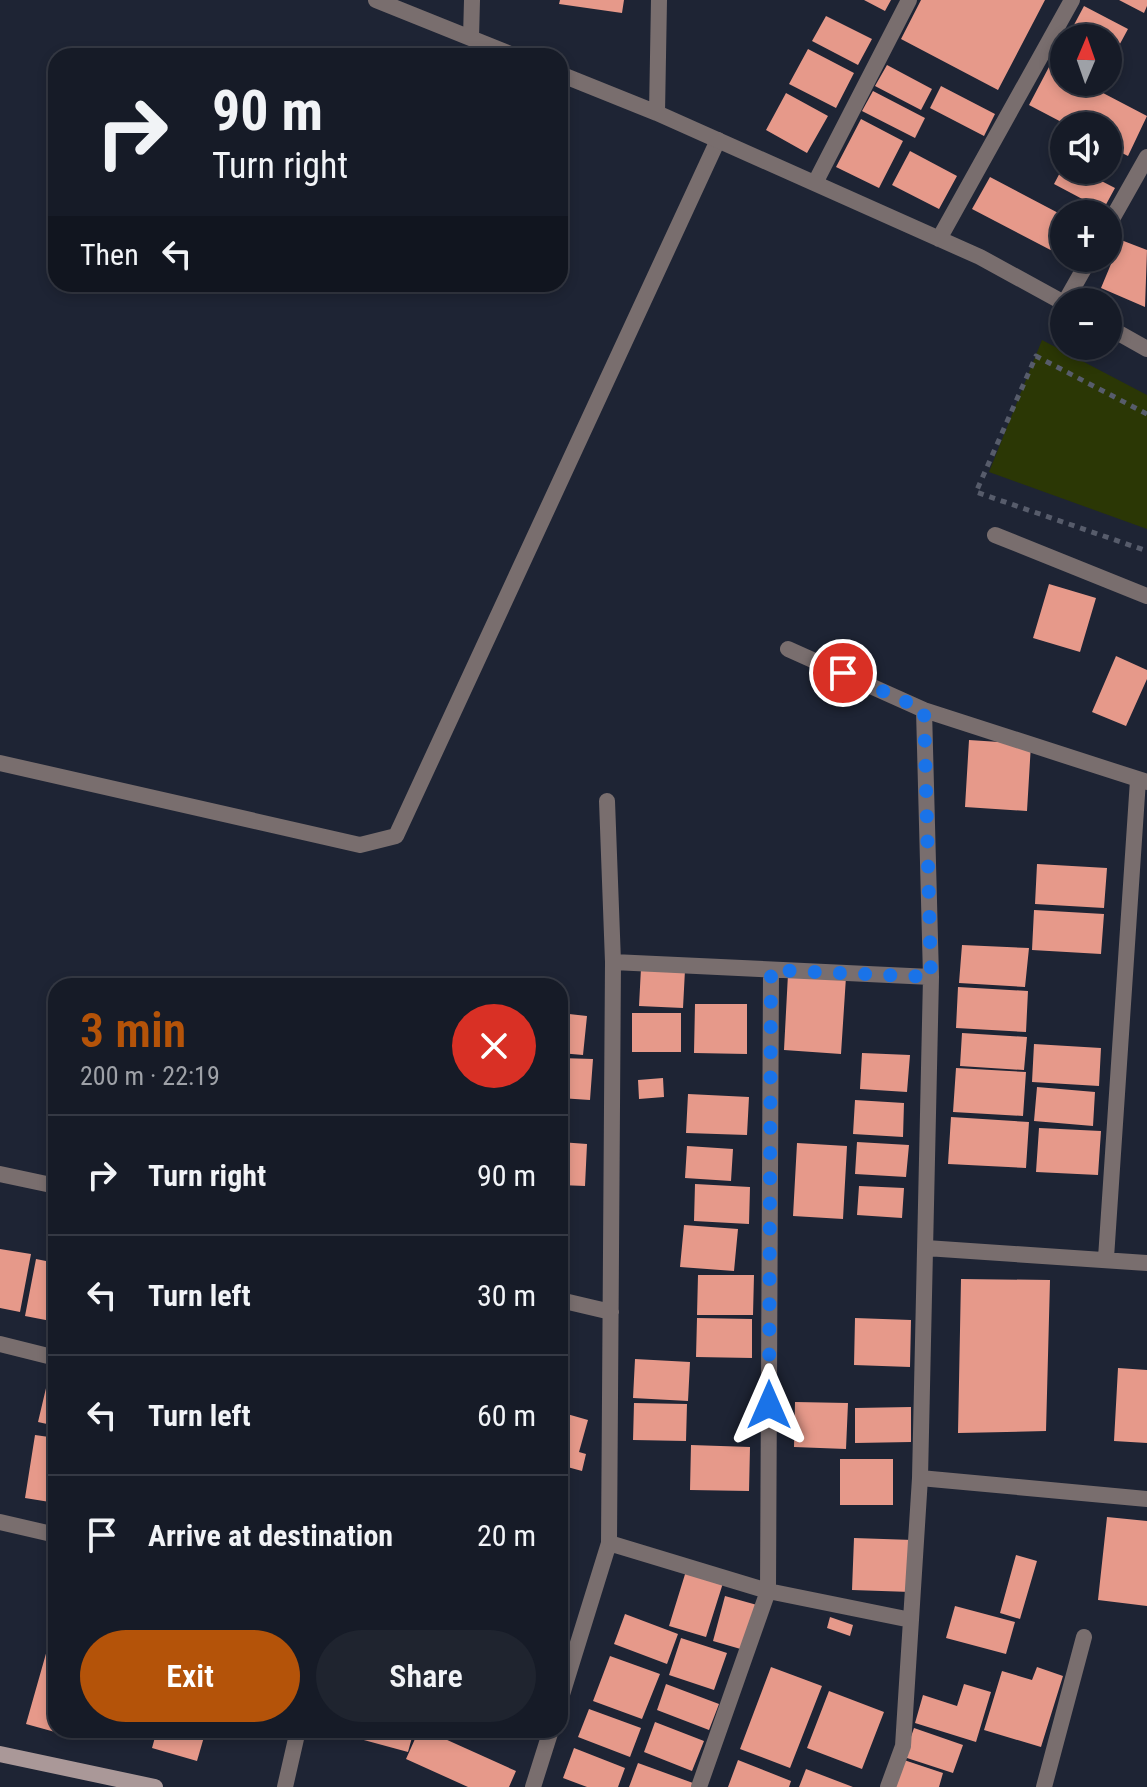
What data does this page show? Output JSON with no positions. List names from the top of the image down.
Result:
{
  "north": "top",
  "page": {
    "map_buttons": ["+", "−"],
    "turn": ["90 m", "Turn right"],
    "then": "Then",
    "heading": ["3 min", "200 m · 22:19"],
    "list": [
      {
        "name": "Turn right",
        "value": "90 m"
      },
      {
        "name": "Turn left",
        "value": "30 m"
      },
      {
        "name": "Turn left",
        "value": "60 m"
      },
      {
        "name": "Arrive at destination",
        "value": "20 m"
      }
    ],
    "buttons": ["Exit", "Share"]
  }
}
